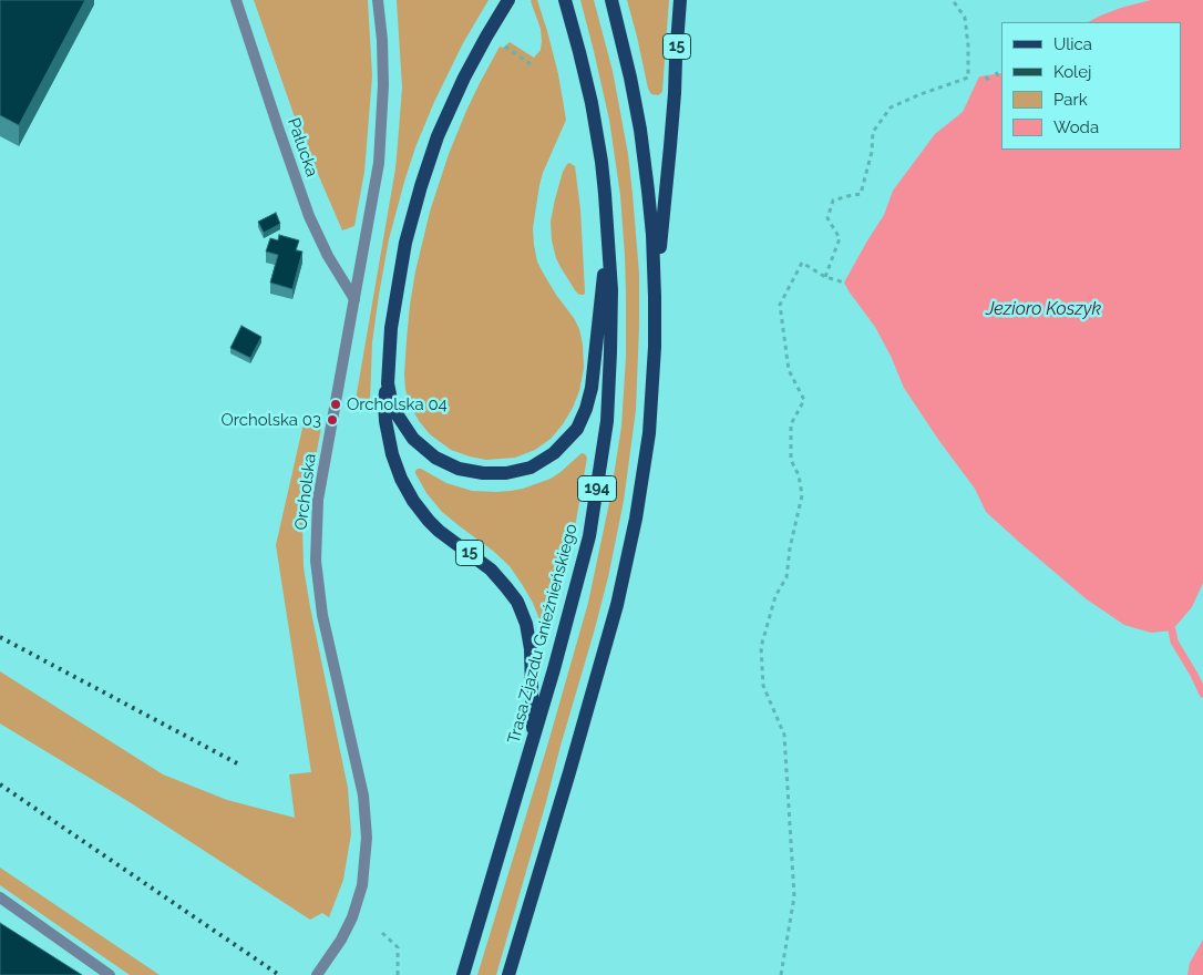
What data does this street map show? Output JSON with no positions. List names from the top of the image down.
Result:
{
  "streets": {
    "main road": ["15", "194", "Trasa Zjazdu Gnieźnieńskiego"],
    "street": ["Pałucka", "Orcholska"]
  },
  "crossings": [
    ["15", "Trasa Zjazdu Gnieźnieńskiego"],
    ["Pałucka", "Orcholska"]
  ],
  "water": ["Jezioro Koszyk"],
  "places": ["Orcholska 04", "Orcholska 03"],
  "legend": [
    "Ulica",
    "Kolej",
    "Park",
    "Woda"
  ]
}
